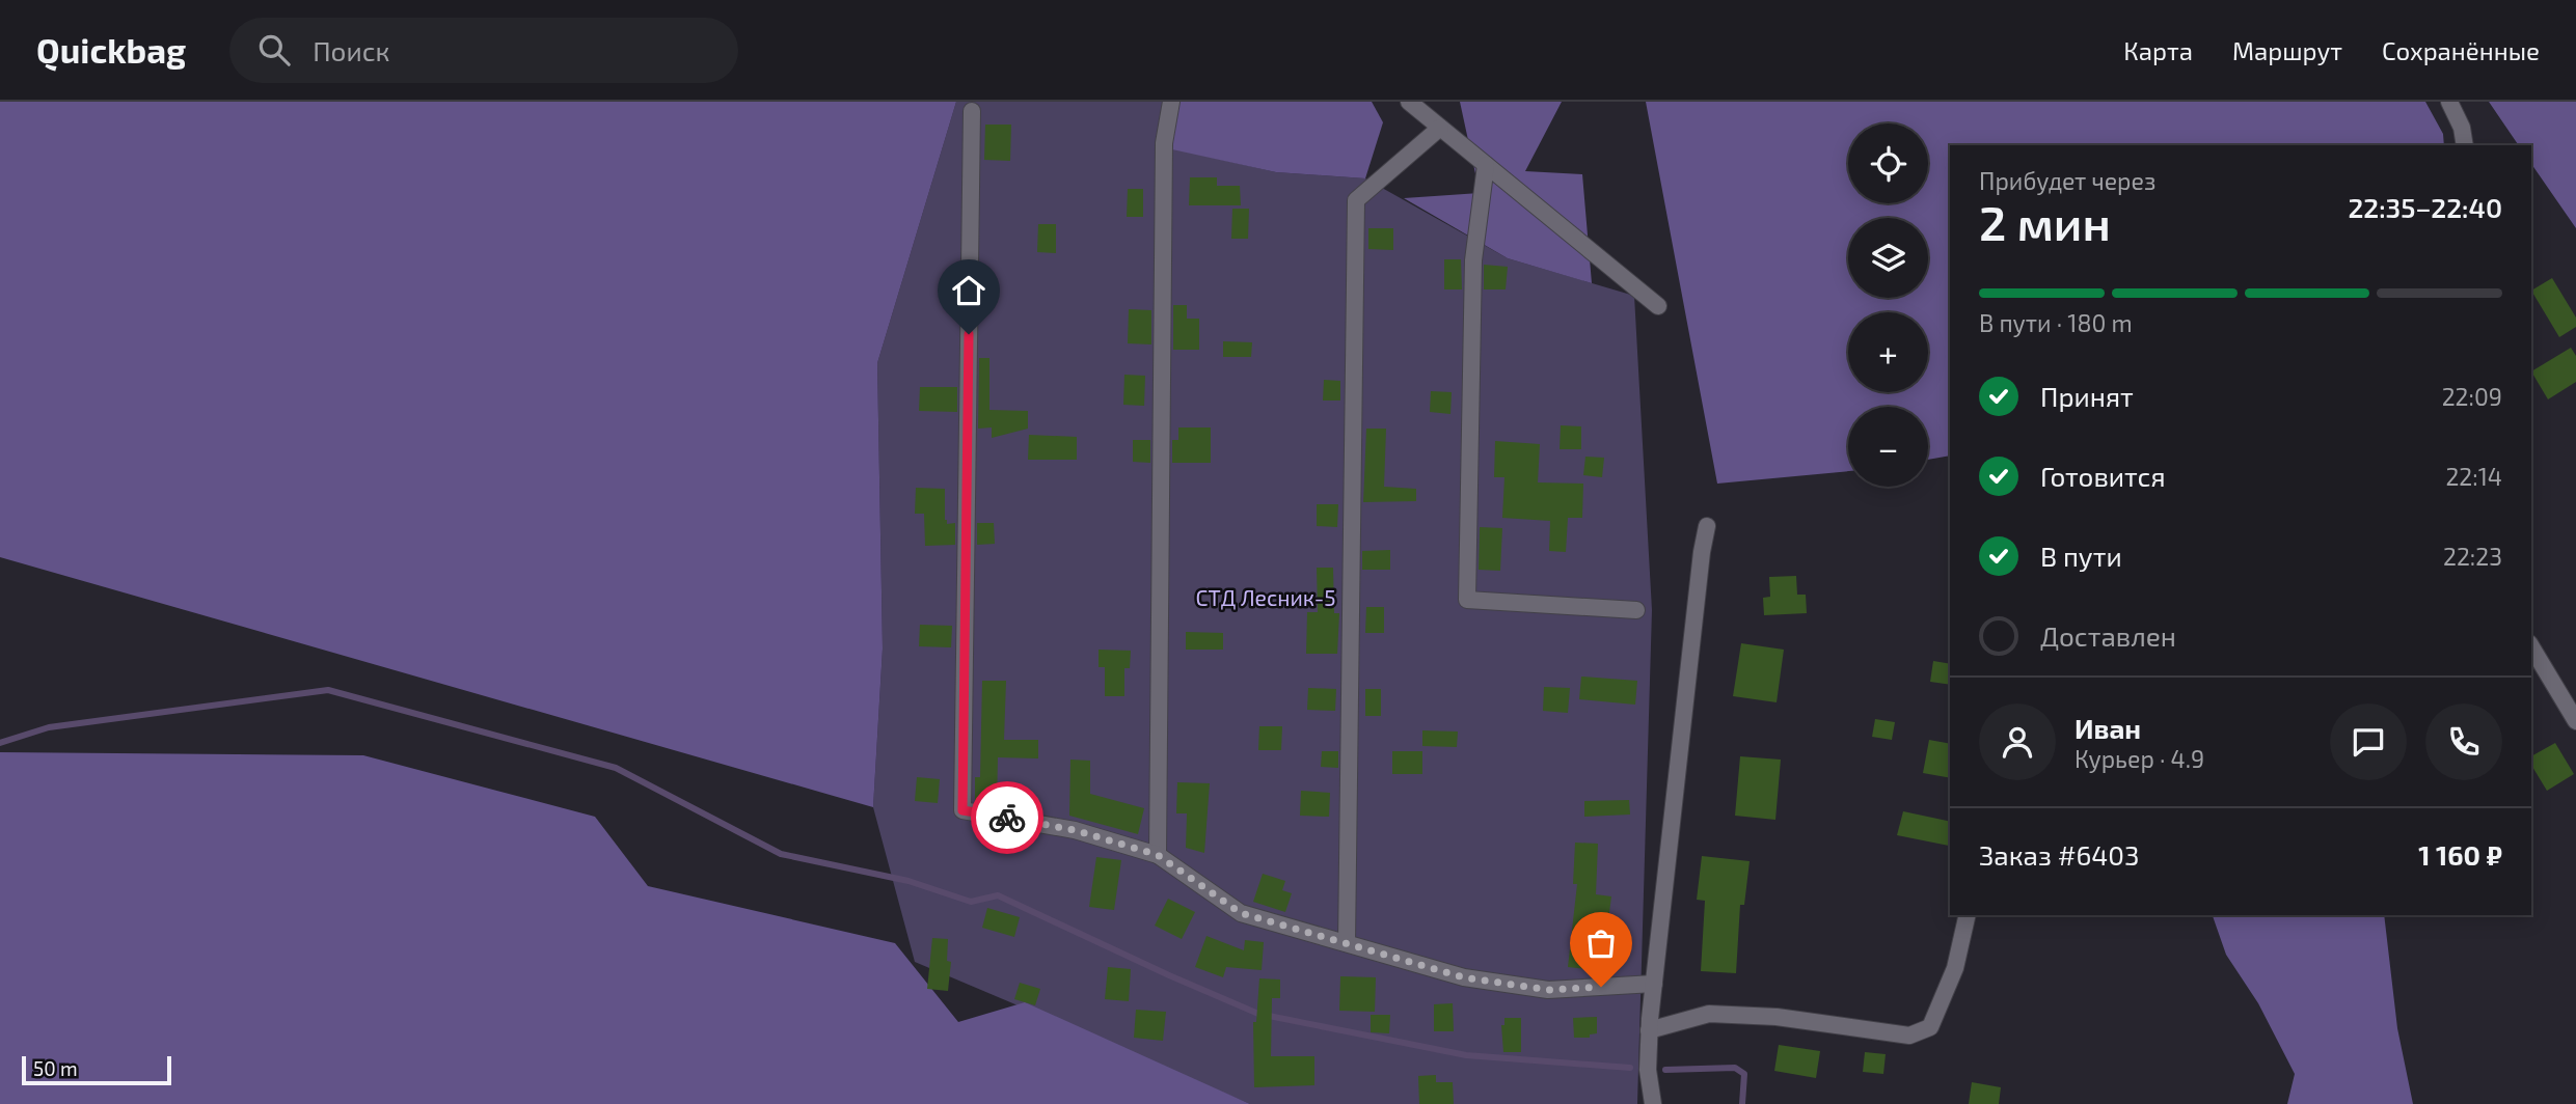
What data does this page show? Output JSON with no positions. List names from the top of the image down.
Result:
{
  "parks": ["СТД Лесник-5"],
  "scale_bar": "50 m",
  "page": {
    "header": "Quickbag",
    "search": "Поиск",
    "nav": ["Карта", "Маршрут", "Сохранённые"],
    "map_buttons": ["+", "−"],
    "heading": ["2 мин", "Прибудет через", "22:35–22:40"],
    "panel": [
      "Иван",
      "Курьер · 4.9",
      "Заказ #6403",
      "1 160 ₽"
    ],
    "bar": "В пути · 180 m",
    "list": [
      ["Принят", "22:09"],
      ["Готовится", "22:14"],
      ["В пути", "22:23"],
      "Доставлен"
    ],
    "scale": "50 m"
  }
}
